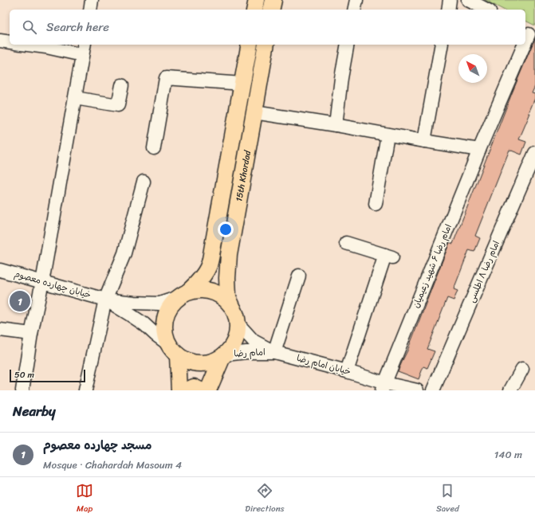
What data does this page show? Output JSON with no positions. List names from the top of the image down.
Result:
{
  "streets": {
    "main road": ["15th Khordad"],
    "street": [
      "امام رضا ۶ شهید زعیمیان",
      "امام رضا ۸ اطلسی",
      "خیابان چهارده معصوم",
      "امام رضا",
      "خیابان امام رضا"
    ]
  },
  "crossings": [
    ["15th Khordad", "امام رضا"],
    ["15th Khordad", "خیابان امام رضا"],
    ["امام رضا ۶ شهید زعیمیان", "خیابان امام رضا"],
    ["امام رضا", "خیابان امام رضا"]
  ],
  "scale_bar": "50 m",
  "north": "top left",
  "page": {
    "search": "Search here",
    "pins": "1",
    "scale": "50 m",
    "heading": "Nearby",
    "list": [
      {
        "mark": "1",
        "name": "مسجد چهارده معصوم",
        "note": "Mosque · Chahardah Masoum 4",
        "value": "140 m"
      }
    ],
    "nav": ["Map", "Directions", "Saved"]
  }
}
